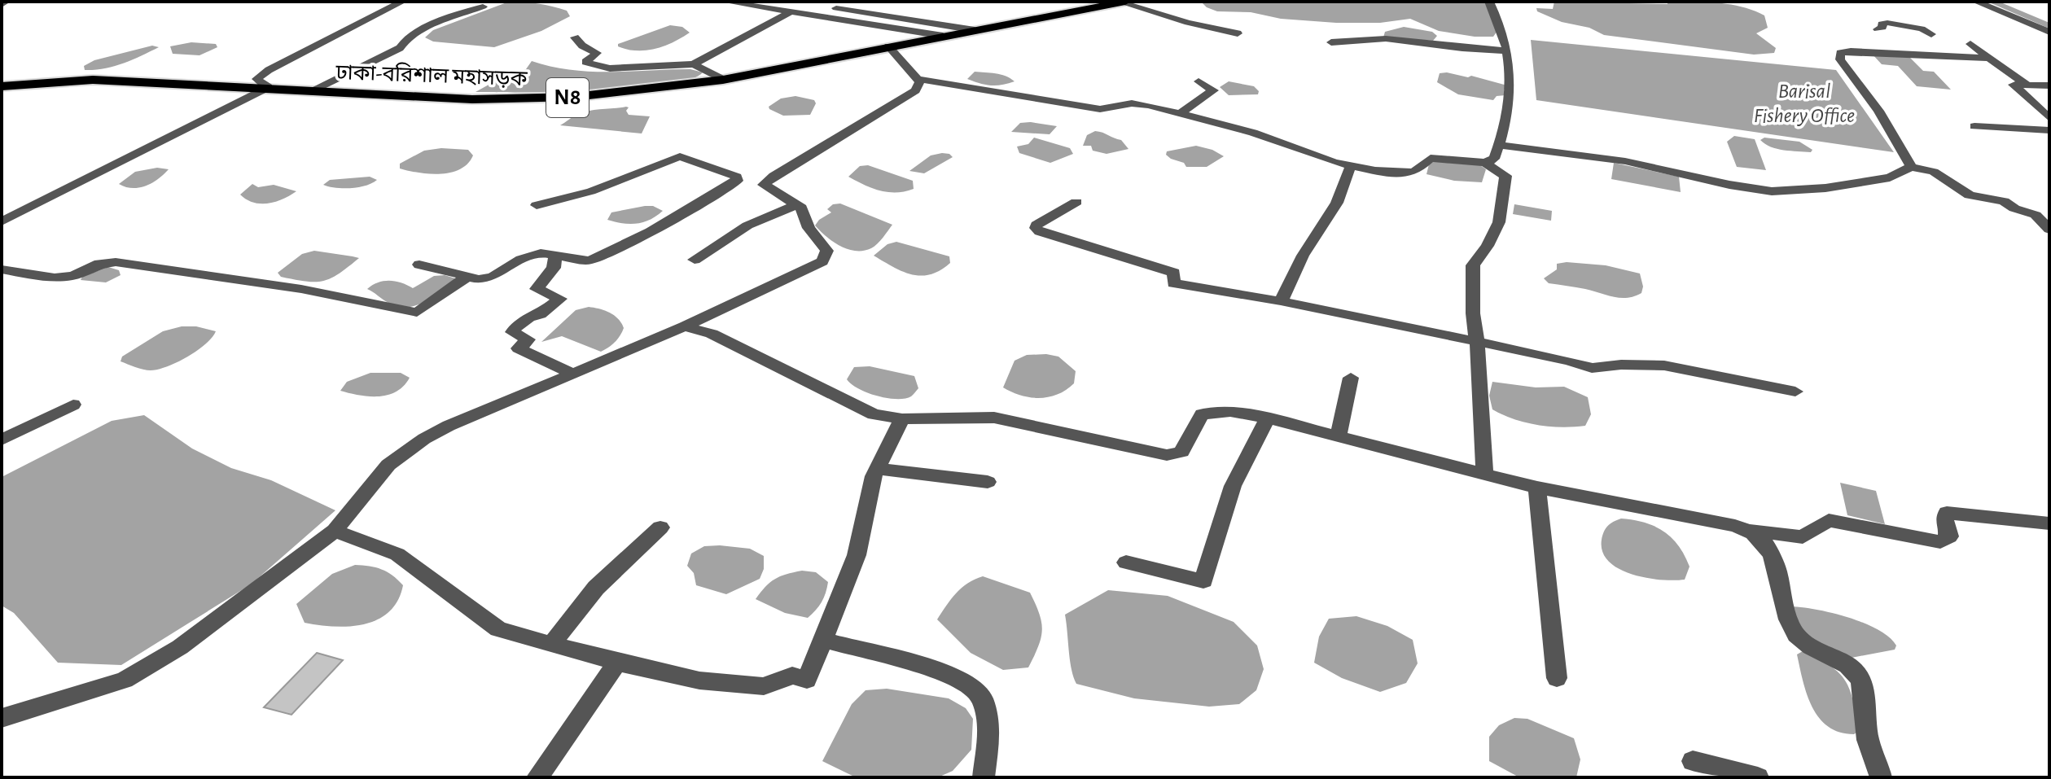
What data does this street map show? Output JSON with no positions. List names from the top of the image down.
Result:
{
  "streets": {
    "highway": ["ঢাকা-বরিশাল মহাসড়ক", "N8"]
  },
  "water": ["Barisal Fishery Office"]
}
